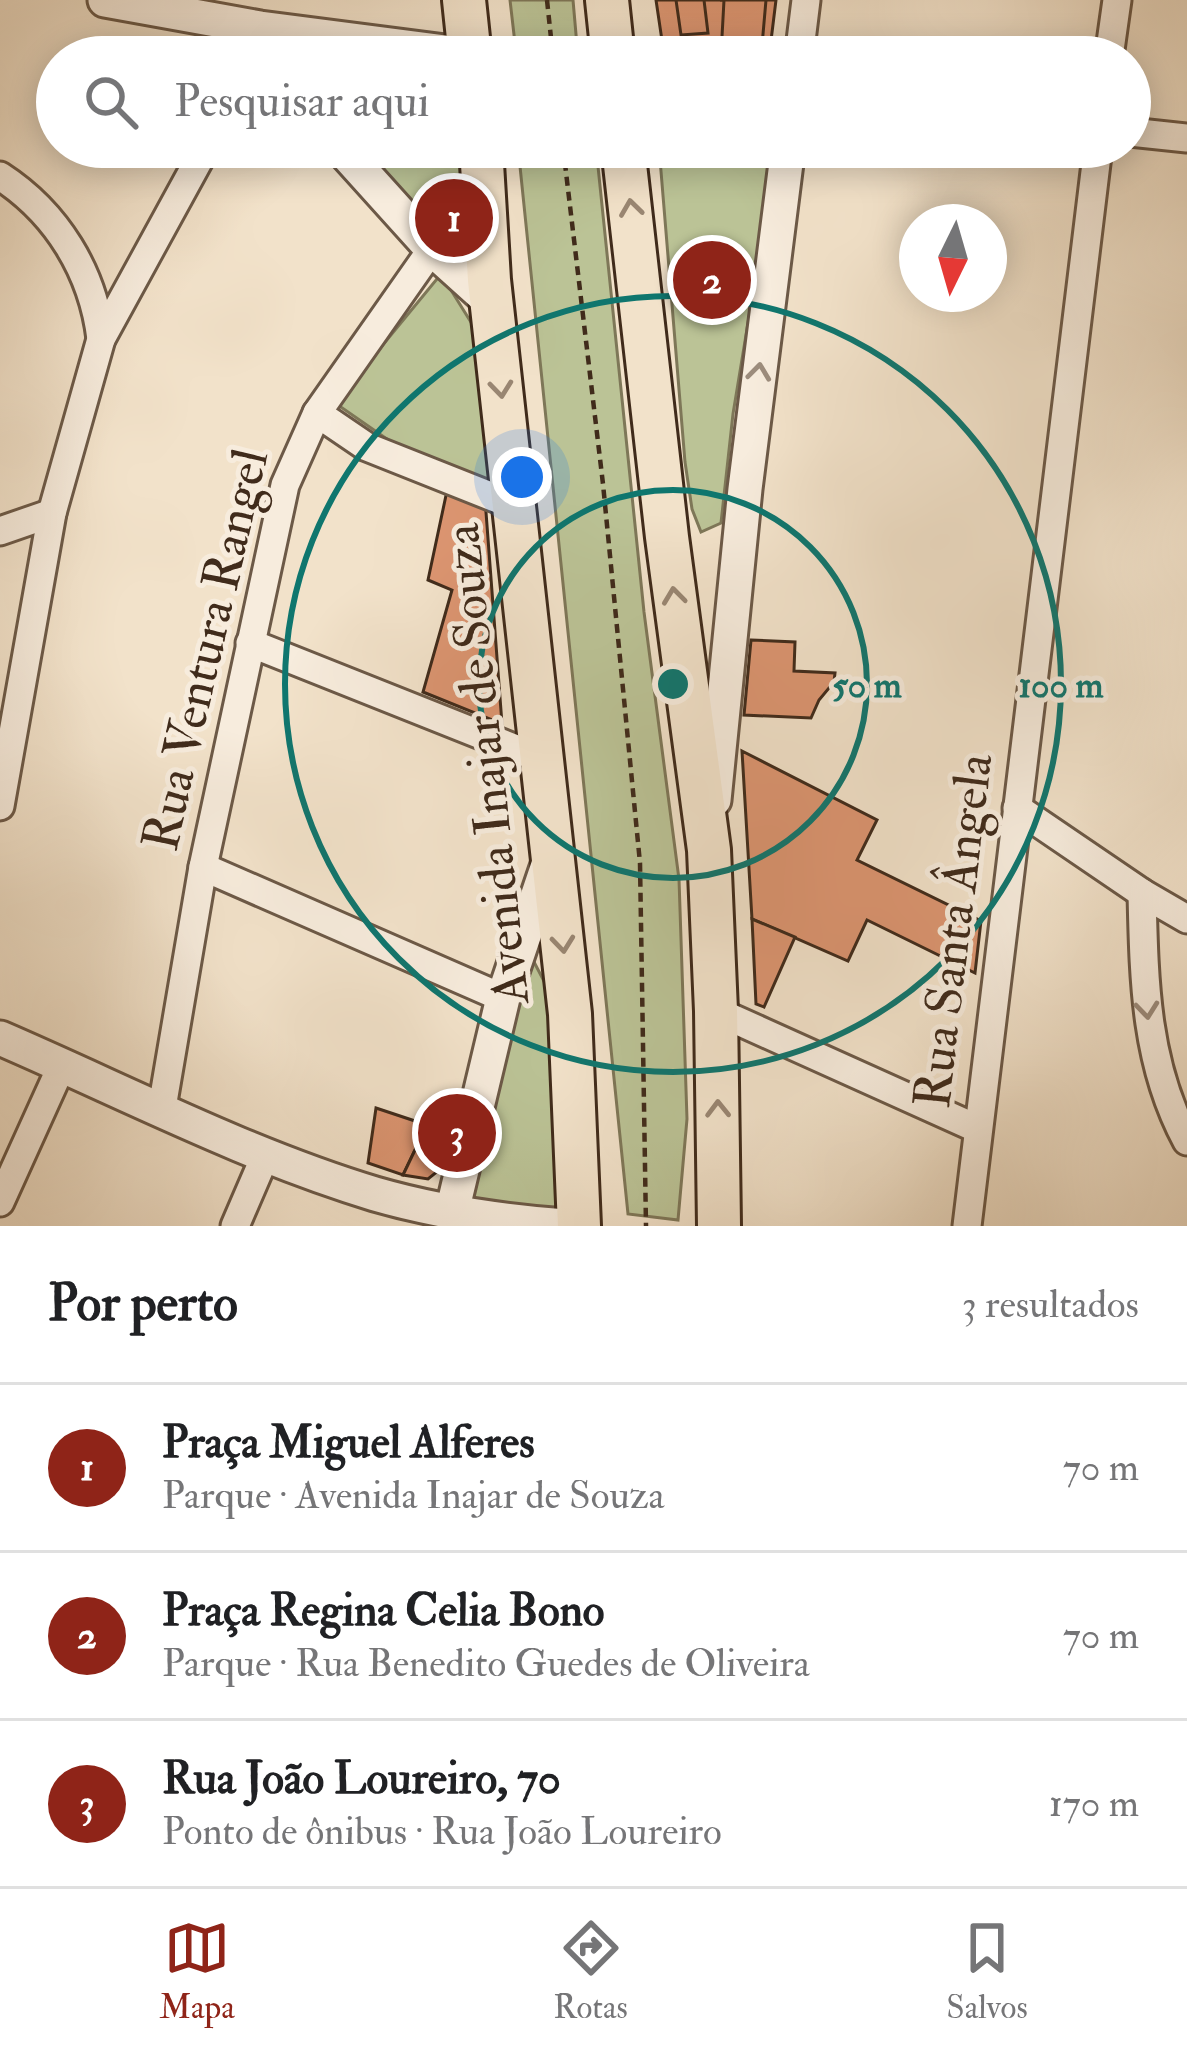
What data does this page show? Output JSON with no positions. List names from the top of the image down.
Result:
{
  "streets": {
    "main road": ["Avenida Inajar de Souza"],
    "street": ["Rua Ventura Rangel", "Rua Santa Ângela"]
  },
  "north": "bottom",
  "page": {
    "search": "Pesquisar aqui",
    "pins": ["1", "2", "3"],
    "heading": ["Por perto", "3 resultados"],
    "list": [
      {
        "mark": "1",
        "name": "Praça Miguel Alferes",
        "note": "Parque · Avenida Inajar de Souza",
        "value": "70 m"
      },
      {
        "mark": "2",
        "name": "Praça Regina Celia Bono",
        "note": "Parque · Rua Benedito Guedes de Oliveira",
        "value": "70 m"
      },
      {
        "mark": "3",
        "name": "Rua João Loureiro, 70",
        "note": "Ponto de ônibus · Rua João Loureiro",
        "value": "170 m"
      }
    ],
    "nav": ["Mapa", "Rotas", "Salvos"]
  },
  "rings": ["50 m", "100 m"]
}
